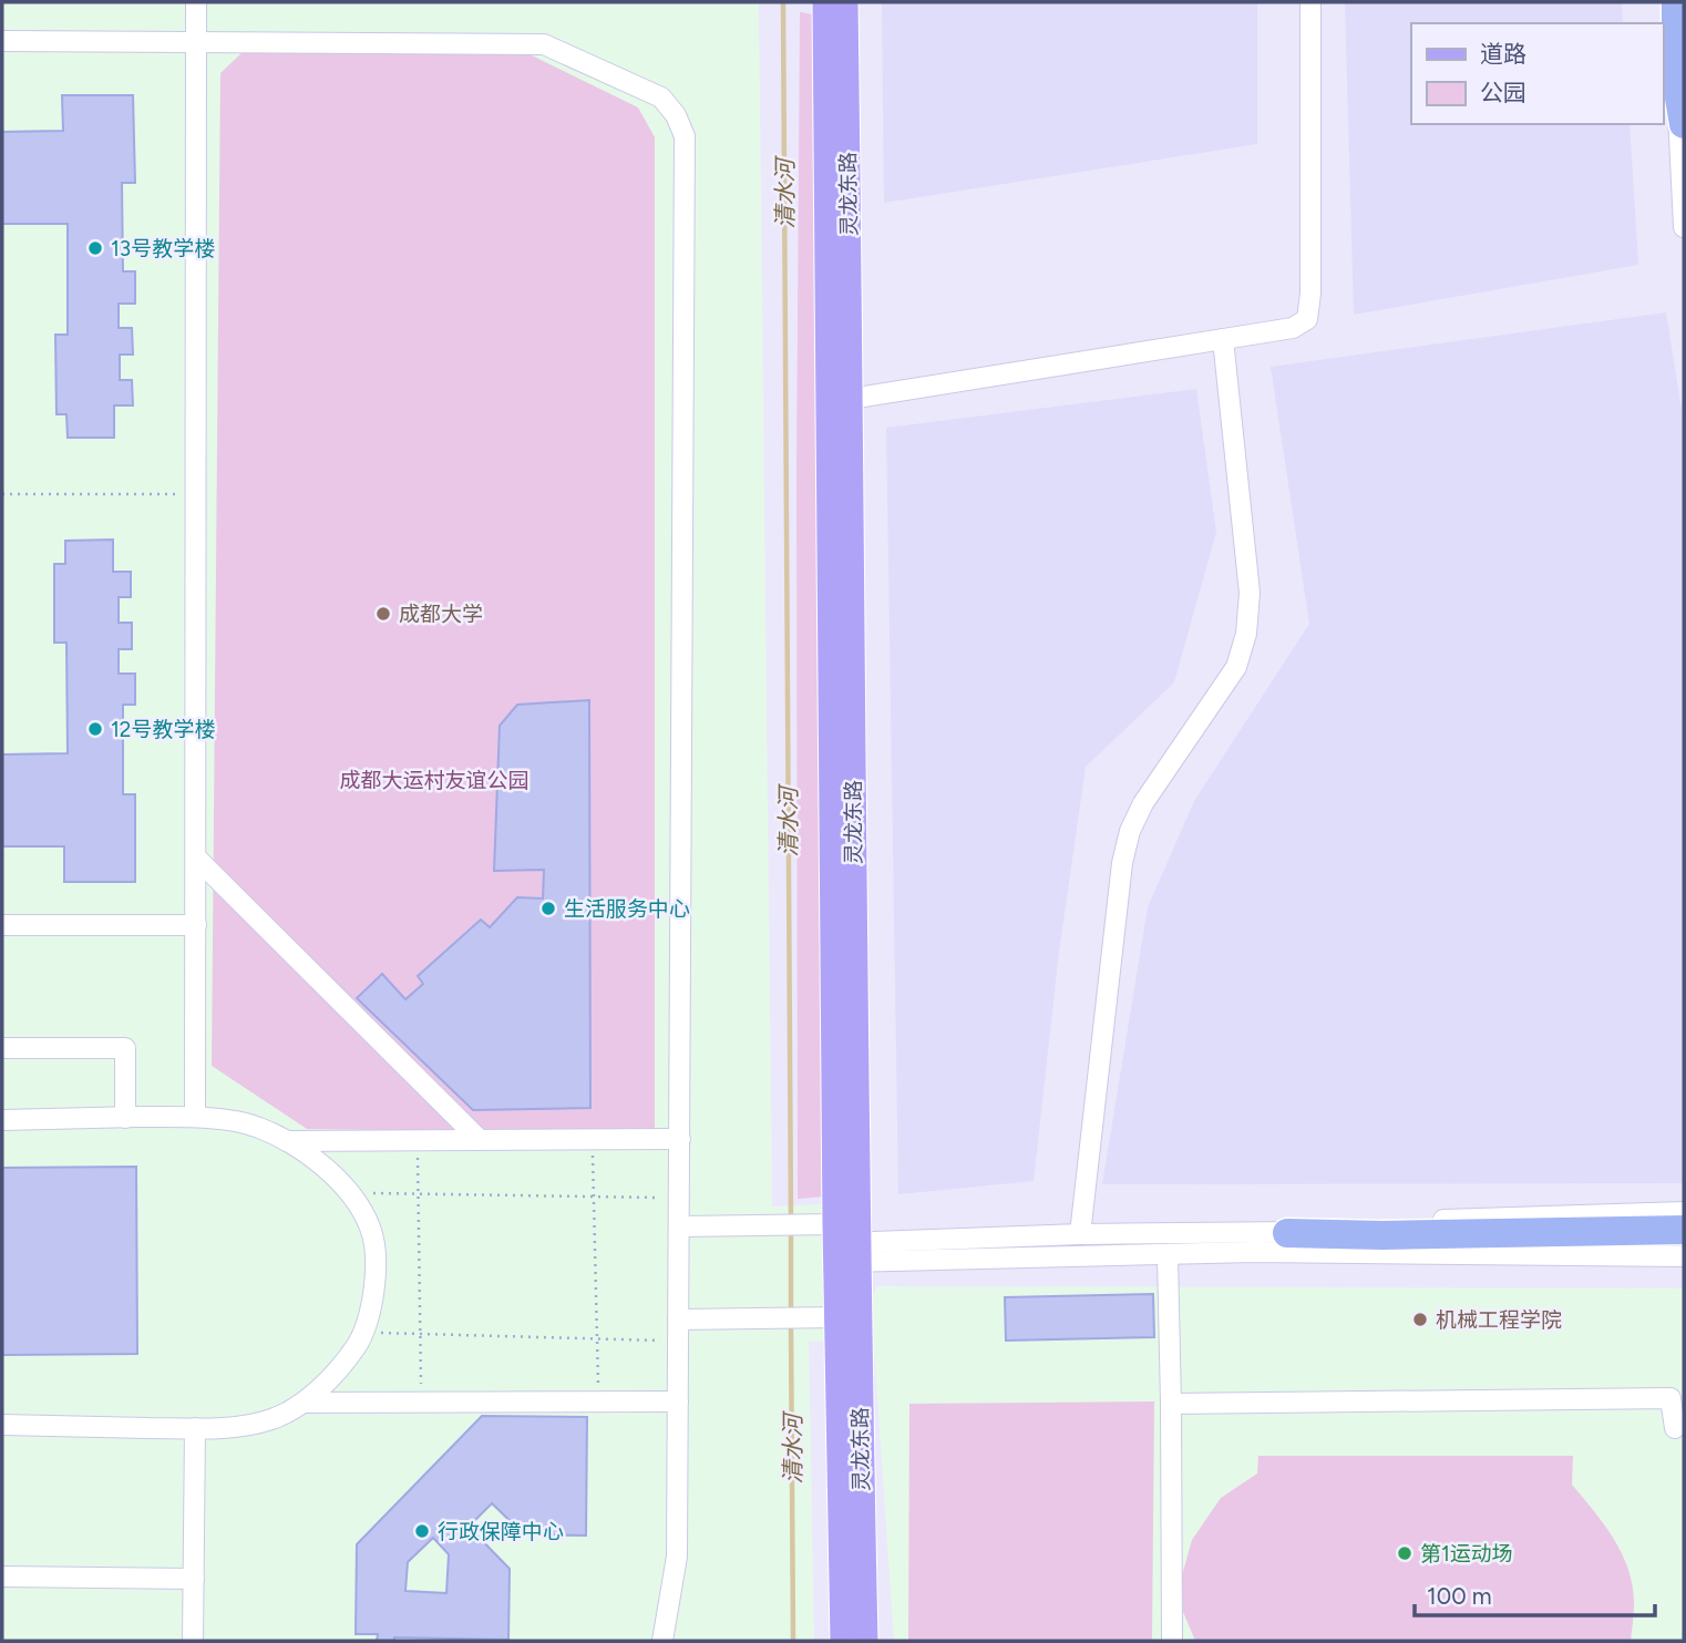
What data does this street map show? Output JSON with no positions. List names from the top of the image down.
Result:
{
  "streets": {
    "main road": ["灵龙东路"]
  },
  "water": ["清水河"],
  "parks": ["成都大运村友谊公园"],
  "places": [
    "13号教学楼",
    "成都大学",
    "12号教学楼",
    "生活服务中心",
    "机械工程学院",
    "行政保障中心",
    "第1运动场"
  ],
  "legend": ["道路", "公园"],
  "scale_bar": "100 m"
}
